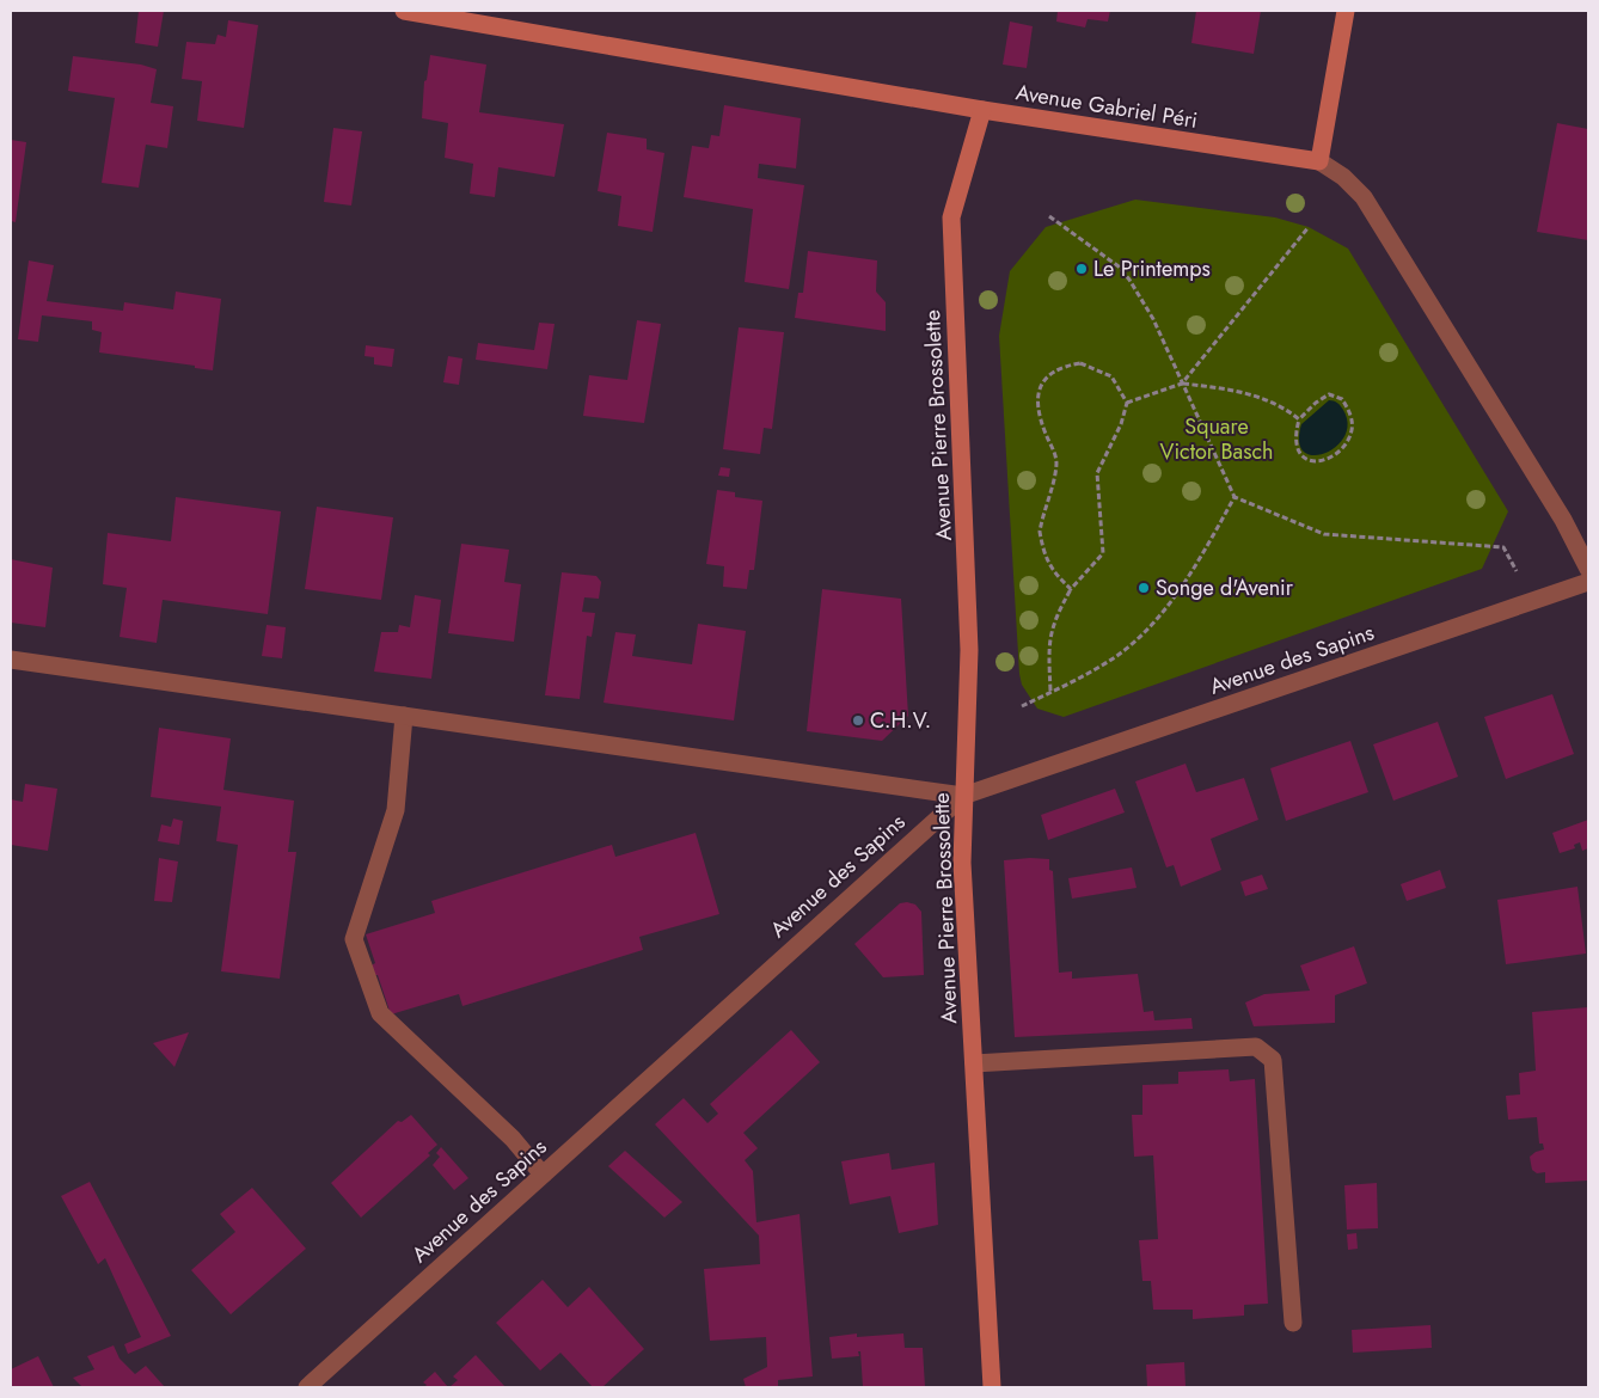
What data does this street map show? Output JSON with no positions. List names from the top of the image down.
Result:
{
  "streets": {
    "street": ["Avenue Gabriel Péri", "Avenue Pierre Brossolette", "Avenue des Sapins"]
  },
  "crossings": [
    ["Avenue Gabriel Péri", "Avenue Pierre Brossolette"],
    ["Avenue Pierre Brossolette", "Avenue des Sapins"]
  ],
  "parks": ["Square Victor Basch"],
  "places": ["Le Printemps", "Songe d'Avenir", "C.H.V."]
}
